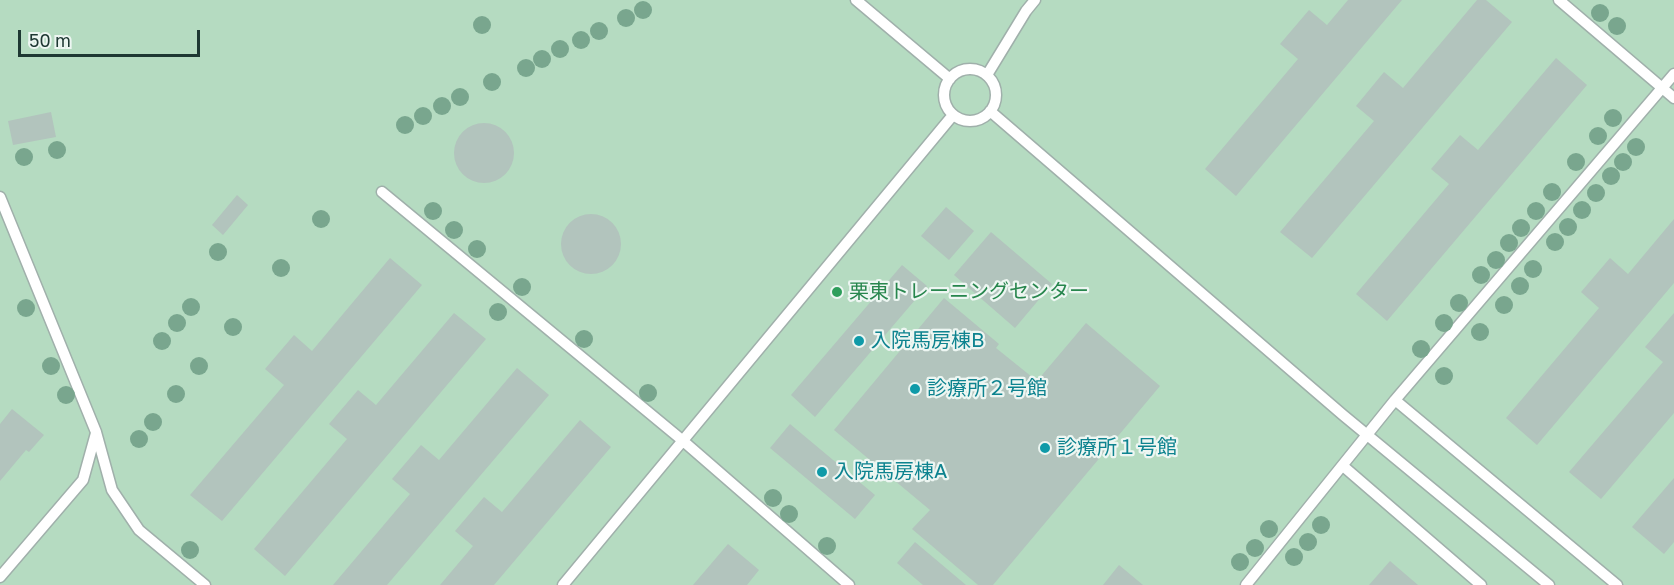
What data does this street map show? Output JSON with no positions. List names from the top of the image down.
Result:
{
  "places": [
    "栗東トレーニングセンター",
    "入院馬房棟B",
    "診療所２号館",
    "診療所１号館",
    "入院馬房棟A"
  ],
  "scale_bar": "50 m"
}
